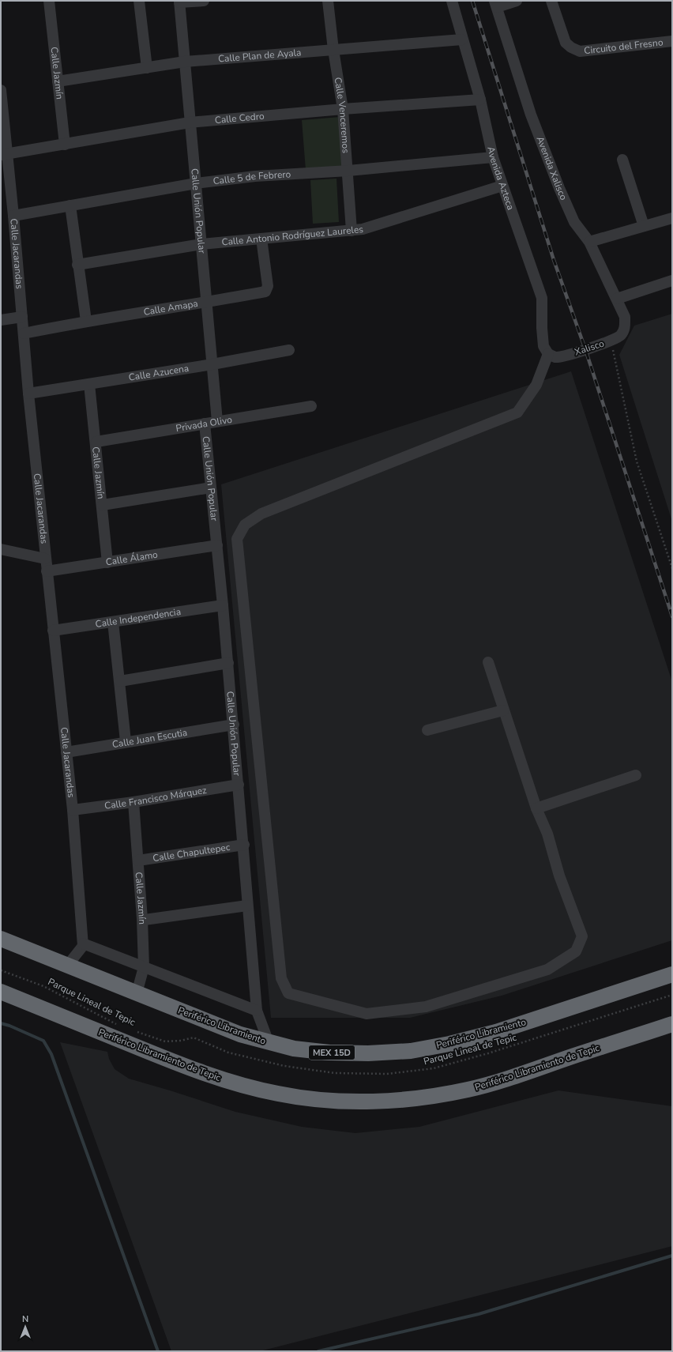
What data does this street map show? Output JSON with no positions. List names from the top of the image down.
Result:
{
  "streets": {
    "highway": ["Periférico Libramiento", "MEX 15D", "Periférico Libramiento de Tepic"],
    "street": [
      "Circuito del Fresno",
      "Calle Plan de Ayala",
      "Calle Jazmín",
      "Calle Venceremos",
      "Calle Cedro",
      "Avenida Xalisco",
      "Calle 5 de Febrero",
      "Avenida Azteca",
      "Calle Unión Popular",
      "Calle Antonio Rodríguez Laureles",
      "Calle Jacarandas",
      "Calle Amapa",
      "Xalisco",
      "Calle Azucena",
      "Privada Olivo",
      "Calle Álamo",
      "Calle Independencia",
      "Calle Juan Escutia",
      "Calle Francisco Márquez",
      "Calle Chapultepec"
    ],
    "path": ["Parque Lineal de Tepic"]
  },
  "crossings": [
    ["Calle Plan de Ayala", "Calle Jazmín"],
    ["Calle Plan de Ayala", "Calle Venceremos"],
    ["Calle Plan de Ayala", "Avenida Azteca"],
    ["Calle Plan de Ayala", "Calle Unión Popular"],
    ["Calle Jazmín", "Calle Cedro"],
    ["Calle Jazmín", "Calle Azucena"],
    ["Calle Jazmín", "Privada Olivo"],
    ["Calle Jazmín", "Calle Álamo"],
    ["Calle Jazmín", "Calle Francisco Márquez"],
    ["Calle Jazmín", "Calle Chapultepec"],
    ["Calle Jazmín", "Periférico Libramiento"],
    ["Calle Venceremos", "Calle Cedro"],
    ["Calle Venceremos", "Calle 5 de Febrero"],
    ["Calle Venceremos", "Calle Antonio Rodríguez Laureles"],
    ["Calle Cedro", "Avenida Azteca"],
    ["Calle Cedro", "Calle Unión Popular"],
    ["Calle Cedro", "Calle Jacarandas"],
    ["Avenida Xalisco", "Xalisco"],
    ["Calle 5 de Febrero", "Avenida Azteca"],
    ["Calle 5 de Febrero", "Calle Unión Popular"],
    ["Calle 5 de Febrero", "Calle Jacarandas"],
    ["Avenida Azteca", "Calle Antonio Rodríguez Laureles"],
    ["Avenida Azteca", "Xalisco"],
    ["Calle Unión Popular", "Calle Antonio Rodríguez Laureles"],
    ["Calle Unión Popular", "Calle Amapa"],
    ["Calle Unión Popular", "Calle Azucena"],
    ["Calle Unión Popular", "Privada Olivo"],
    ["Calle Unión Popular", "Calle Álamo"],
    ["Calle Unión Popular", "Calle Independencia"],
    ["Calle Unión Popular", "Calle Juan Escutia"],
    ["Calle Unión Popular", "Calle Francisco Márquez"],
    ["Calle Unión Popular", "Calle Chapultepec"],
    ["Calle Unión Popular", "Periférico Libramiento"],
    ["Calle Antonio Rodríguez Laureles", "Calle Amapa"],
    ["Calle Jacarandas", "Calle Amapa"],
    ["Calle Jacarandas", "Calle Azucena"],
    ["Calle Jacarandas", "Calle Álamo"],
    ["Calle Jacarandas", "Calle Independencia"],
    ["Calle Jacarandas", "Calle Juan Escutia"],
    ["Calle Jacarandas", "Calle Francisco Márquez"]
  ],
  "north": "top"
}
